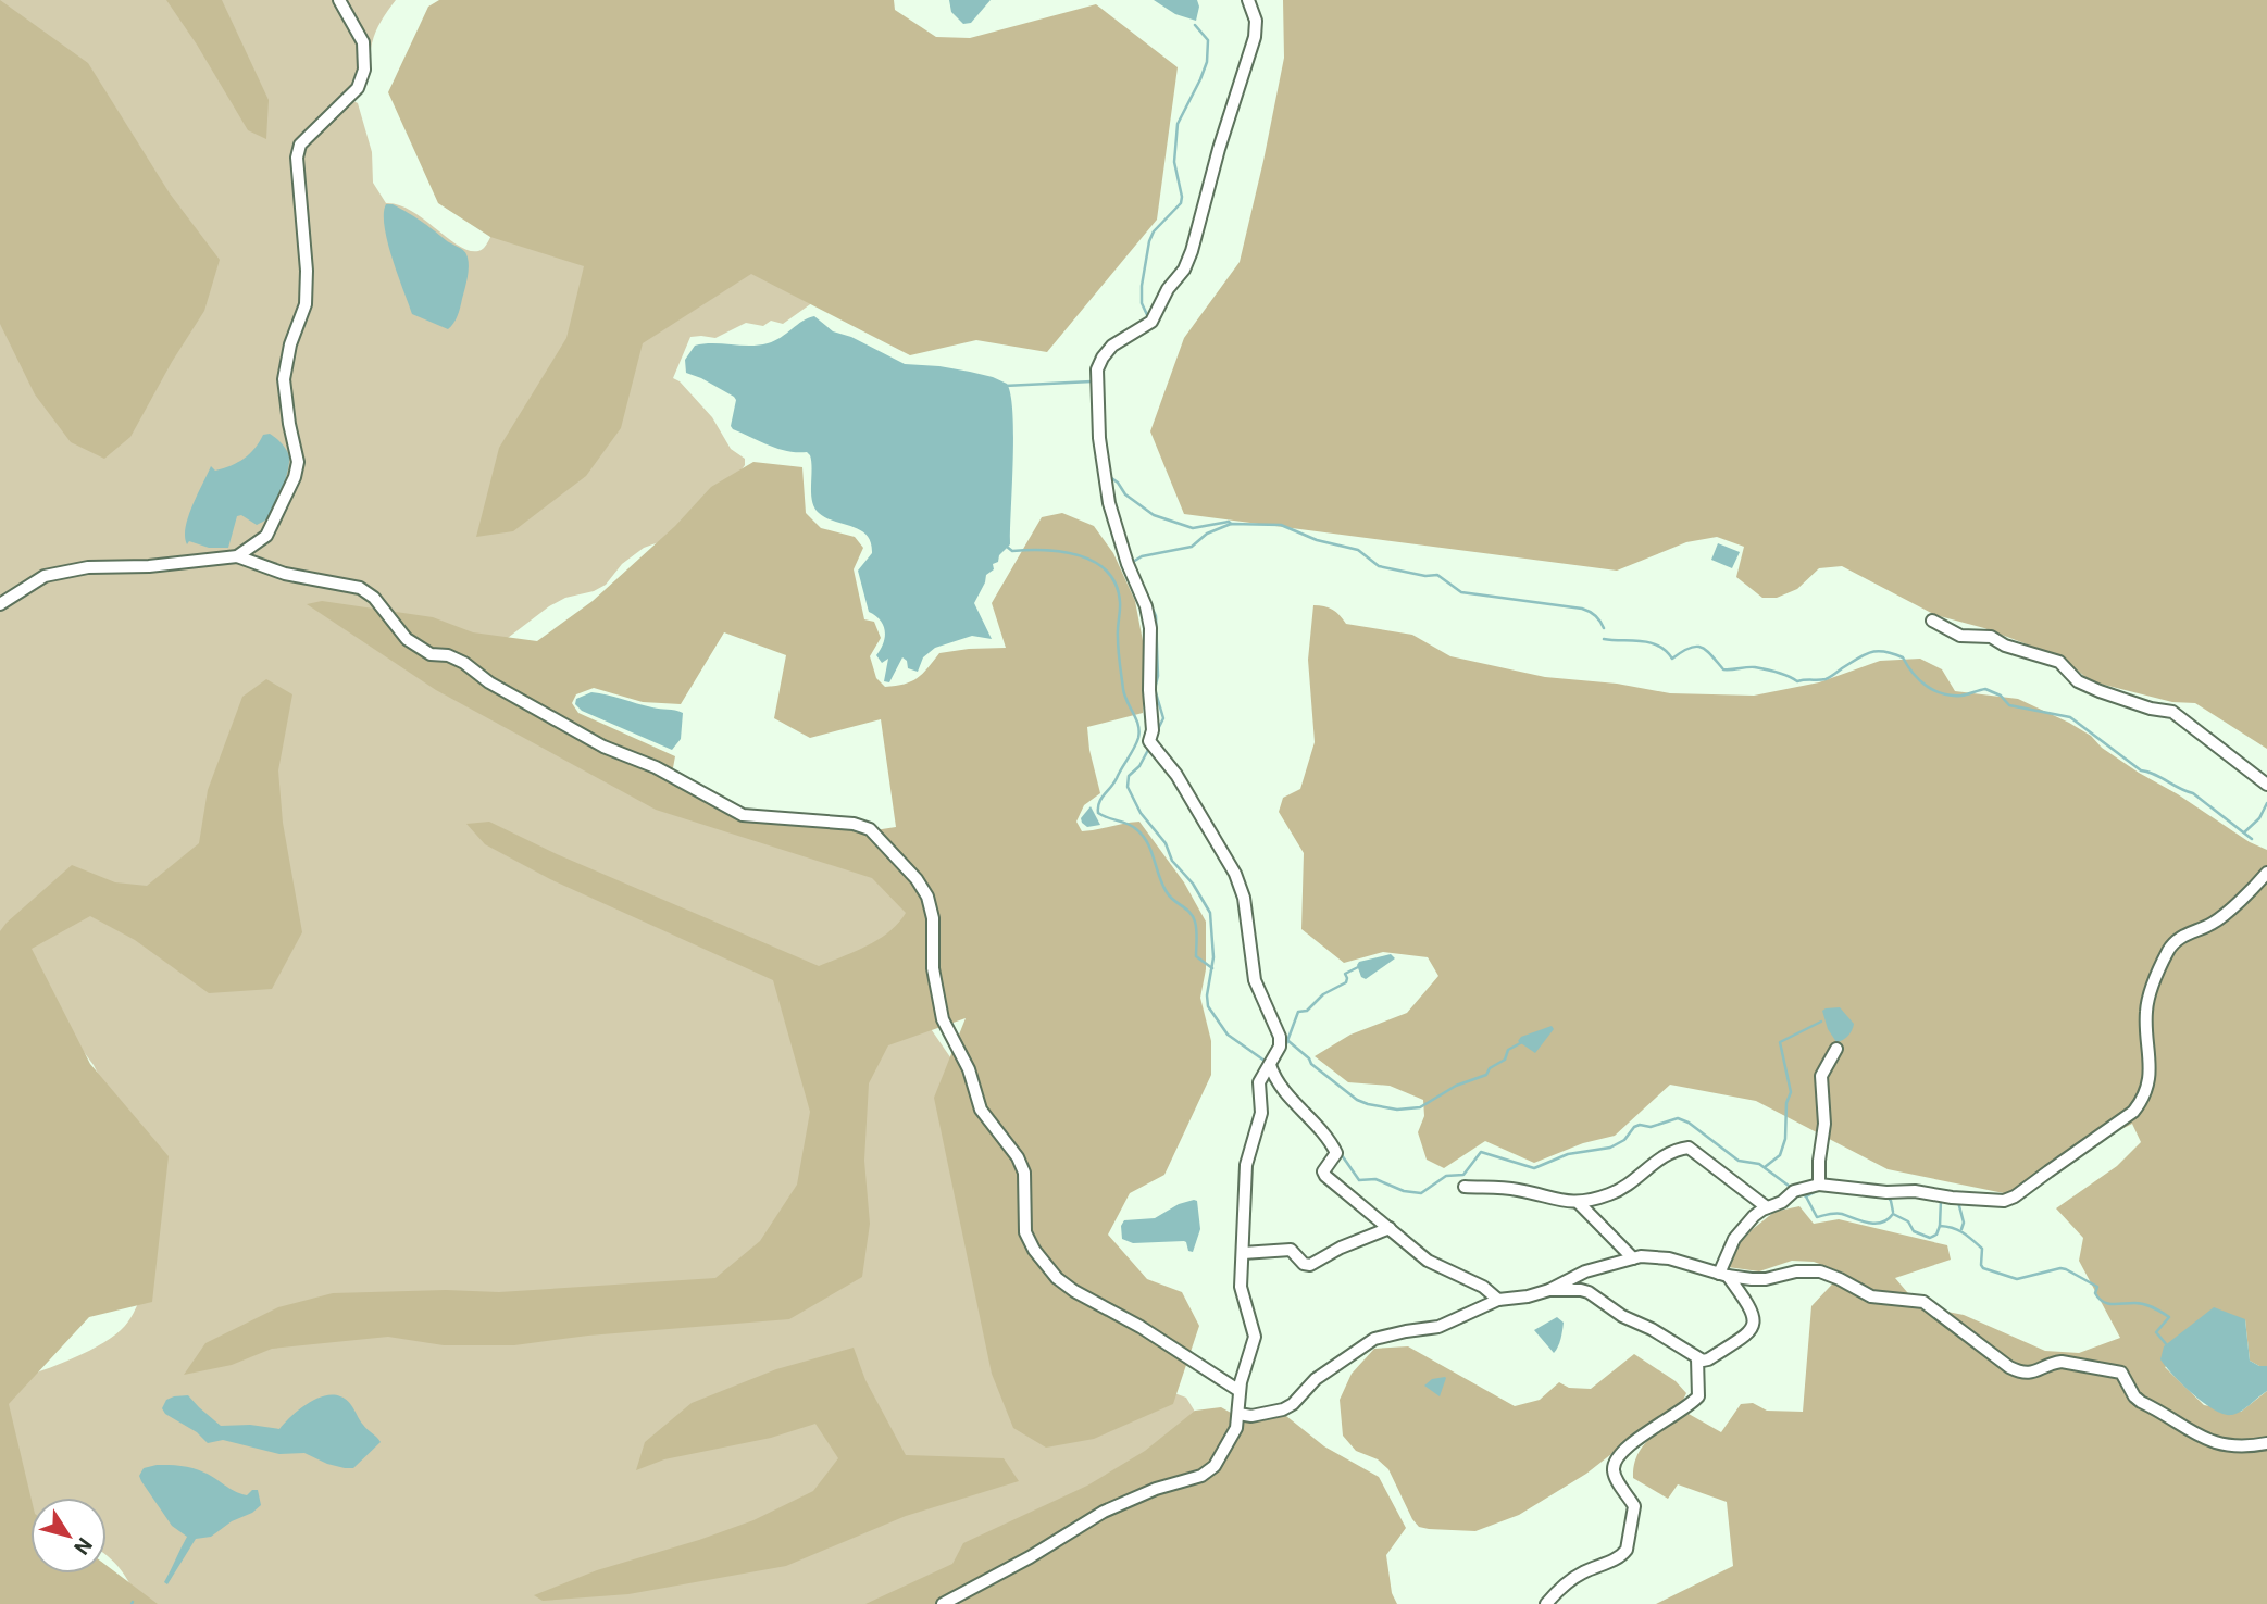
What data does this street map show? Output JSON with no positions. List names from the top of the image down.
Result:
{
  "north": "bottom right"
}
